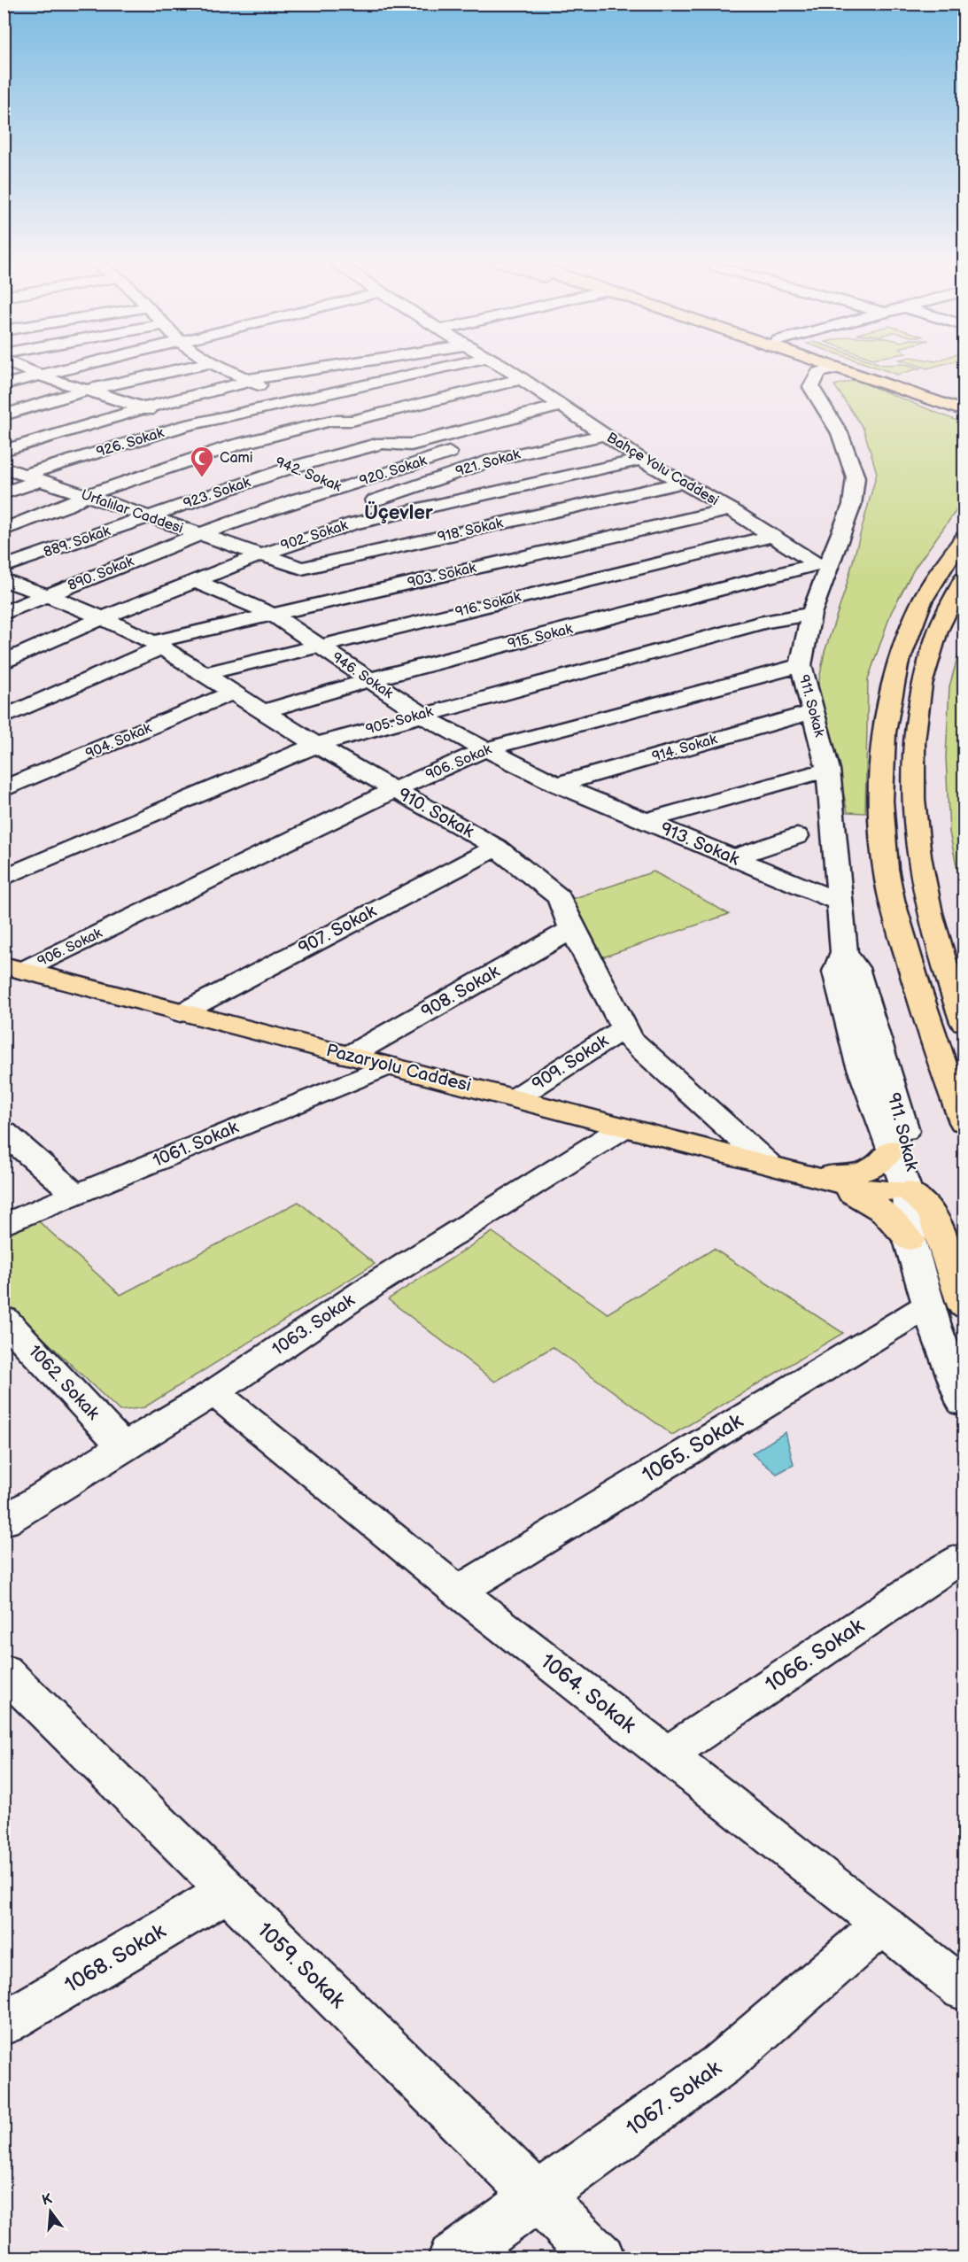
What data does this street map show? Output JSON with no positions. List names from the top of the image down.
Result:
{
  "streets": {
    "main road": ["Pazaryolu Caddesi"],
    "street": [
      "926. Sokak",
      "921. Sokak",
      "Bahçe Yolu Caddesi",
      "920. Sokak",
      "942. Sokak",
      "923. Sokak",
      "Urfalılar Caddesi",
      "918. Sokak",
      "902. Sokak",
      "889. Sokak",
      "890. Sokak",
      "903. Sokak",
      "916. Sokak",
      "915. Sokak",
      "946. Sokak",
      "911. Sokak",
      "905. Sokak",
      "904. Sokak",
      "914. Sokak",
      "906. Sokak",
      "910. Sokak",
      "913. Sokak",
      "907. Sokak",
      "908. Sokak",
      "909. Sokak",
      "1061. Sokak",
      "1063. Sokak",
      "1062. Sokak",
      "1065. Sokak",
      "1066. Sokak",
      "1064. Sokak",
      "1068. Sokak",
      "1059. Sokak",
      "1067. Sokak"
    ]
  },
  "crossings": [
    ["926. Sokak", "942. Sokak"],
    ["926. Sokak", "Urfalılar Caddesi"],
    ["921. Sokak", "Bahçe Yolu Caddesi"],
    ["921. Sokak", "942. Sokak"],
    ["Bahçe Yolu Caddesi", "923. Sokak"],
    ["Bahçe Yolu Caddesi", "918. Sokak"],
    ["Bahçe Yolu Caddesi", "902. Sokak"],
    ["Bahçe Yolu Caddesi", "903. Sokak"],
    ["Bahçe Yolu Caddesi", "916. Sokak"],
    ["Bahçe Yolu Caddesi", "915. Sokak"],
    ["Bahçe Yolu Caddesi", "911. Sokak"],
    ["920. Sokak", "942. Sokak"],
    ["920. Sokak", "Urfalılar Caddesi"],
    ["920. Sokak", "890. Sokak"],
    ["942. Sokak", "923. Sokak"],
    ["942. Sokak", "902. Sokak"],
    ["923. Sokak", "Urfalılar Caddesi"],
    ["923. Sokak", "889. Sokak"],
    ["Urfalılar Caddesi", "918. Sokak"],
    ["Urfalılar Caddesi", "902. Sokak"],
    ["Urfalılar Caddesi", "889. Sokak"],
    ["Urfalılar Caddesi", "890. Sokak"],
    ["918. Sokak", "902. Sokak"],
    ["902. Sokak", "946. Sokak"],
    ["902. Sokak", "910. Sokak"],
    ["890. Sokak", "910. Sokak"],
    ["903. Sokak", "946. Sokak"],
    ["903. Sokak", "910. Sokak"],
    ["916. Sokak", "946. Sokak"],
    ["916. Sokak", "910. Sokak"],
    ["915. Sokak", "946. Sokak"],
    ["915. Sokak", "911. Sokak"],
    ["915. Sokak", "910. Sokak"],
    ["946. Sokak", "905. Sokak"],
    ["946. Sokak", "914. Sokak"],
    ["946. Sokak", "906. Sokak"],
    ["946. Sokak", "913. Sokak"],
    ["911. Sokak", "905. Sokak"],
    ["911. Sokak", "914. Sokak"],
    ["911. Sokak", "906. Sokak"],
    ["911. Sokak", "913. Sokak"],
    ["905. Sokak", "910. Sokak"],
    ["904. Sokak", "910. Sokak"],
    ["906. Sokak", "910. Sokak"],
    ["906. Sokak", "Pazaryolu Caddesi"],
    ["910. Sokak", "907. Sokak"],
    ["910. Sokak", "908. Sokak"],
    ["910. Sokak", "909. Sokak"],
    ["910. Sokak", "Pazaryolu Caddesi"],
    ["907. Sokak", "Pazaryolu Caddesi"],
    ["908. Sokak", "Pazaryolu Caddesi"],
    ["909. Sokak", "Pazaryolu Caddesi"],
    ["Pazaryolu Caddesi", "1061. Sokak"],
    ["Pazaryolu Caddesi", "1063. Sokak"],
    ["1063. Sokak", "1062. Sokak"],
    ["1063. Sokak", "1064. Sokak"],
    ["1065. Sokak", "1064. Sokak"],
    ["1066. Sokak", "1064. Sokak"],
    ["1064. Sokak", "1067. Sokak"],
    ["1068. Sokak", "1059. Sokak"],
    ["1059. Sokak", "1067. Sokak"]
  ],
  "districts": ["Üçevler"],
  "places": {
    "mosque": ["Cami"]
  },
  "north": "top"
}
